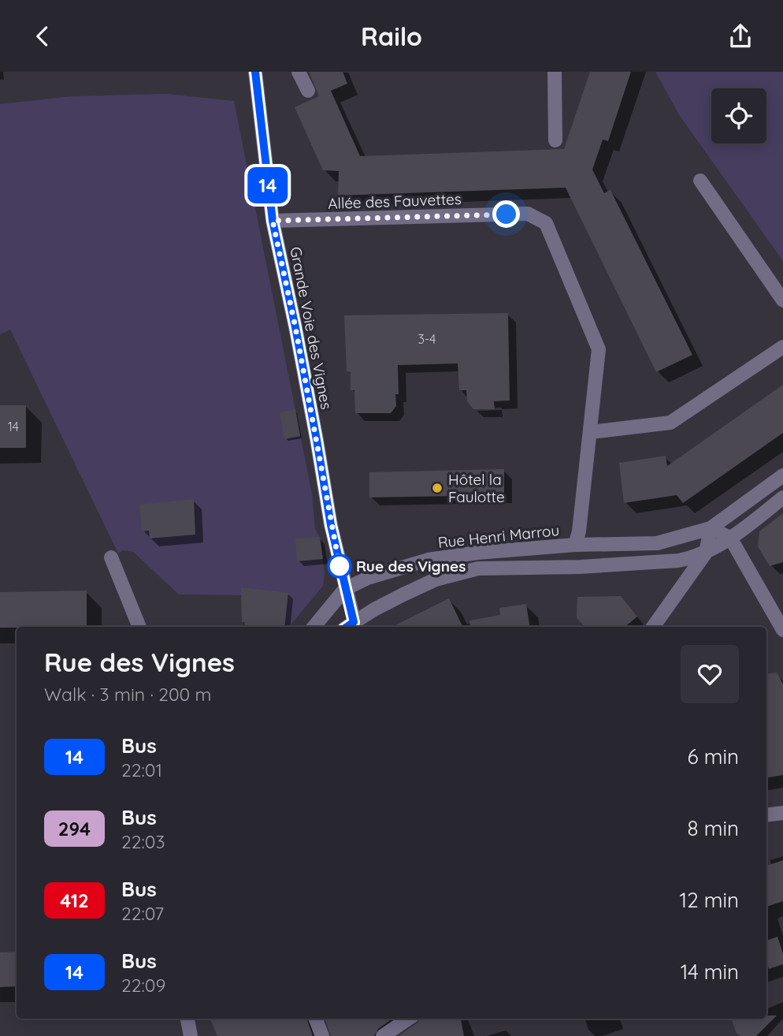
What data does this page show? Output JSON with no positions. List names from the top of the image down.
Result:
{
  "streets": {
    "street": ["Allée des Fauvettes", "Grande Voie des Vignes", "Rue Henri Marrou"]
  },
  "crossings": [
    ["Allée des Fauvettes", "Grande Voie des Vignes"],
    ["Allée des Fauvettes", "Rue Henri Marrou"],
    ["Grande Voie des Vignes", "Rue Henri Marrou"]
  ],
  "places": ["Hôtel la Faulotte", "Rue des Vignes"],
  "lines": ["bus line 14"],
  "house_numbers": ["3-4", "14"],
  "page": {
    "header": "Railo",
    "on_map": "14",
    "heading": ["Rue des Vignes", "Walk · 3 min · 200 m"],
    "list": [
      {
        "mark": "14",
        "name": "Bus",
        "note": "22:01",
        "value": "6 min"
      },
      {
        "mark": "294",
        "name": "Bus",
        "note": "22:03",
        "value": "8 min"
      },
      {
        "mark": "412",
        "name": "Bus",
        "note": "22:07",
        "value": "12 min"
      },
      {
        "mark": "14",
        "name": "Bus",
        "note": "22:09",
        "value": "14 min"
      }
    ]
  }
}
